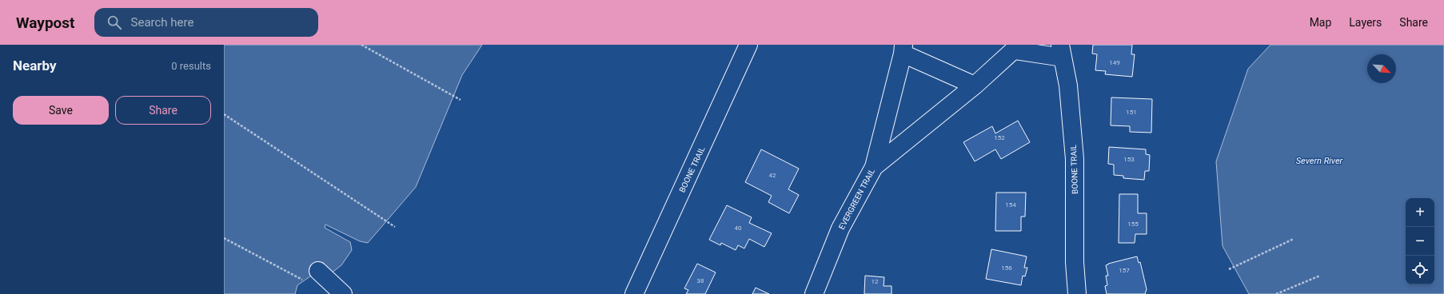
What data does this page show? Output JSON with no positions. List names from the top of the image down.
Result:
{
  "streets": {
    "street": ["BOONE TRAIL", "EVERGREEN TRAIL"]
  },
  "water": ["Severn River"],
  "house_numbers": [
    "149",
    "151",
    "152",
    "153",
    "42",
    "154",
    "155",
    "40",
    "156",
    "157",
    "38",
    "12"
  ],
  "north": "bottom right",
  "page": {
    "header": "Waypost",
    "search": "Search here",
    "nav": ["Map", "Layers", "Share"],
    "heading": ["Nearby", "0 results"],
    "buttons": ["Save", "Share"],
    "map_buttons": ["+", "−"]
  }
}
